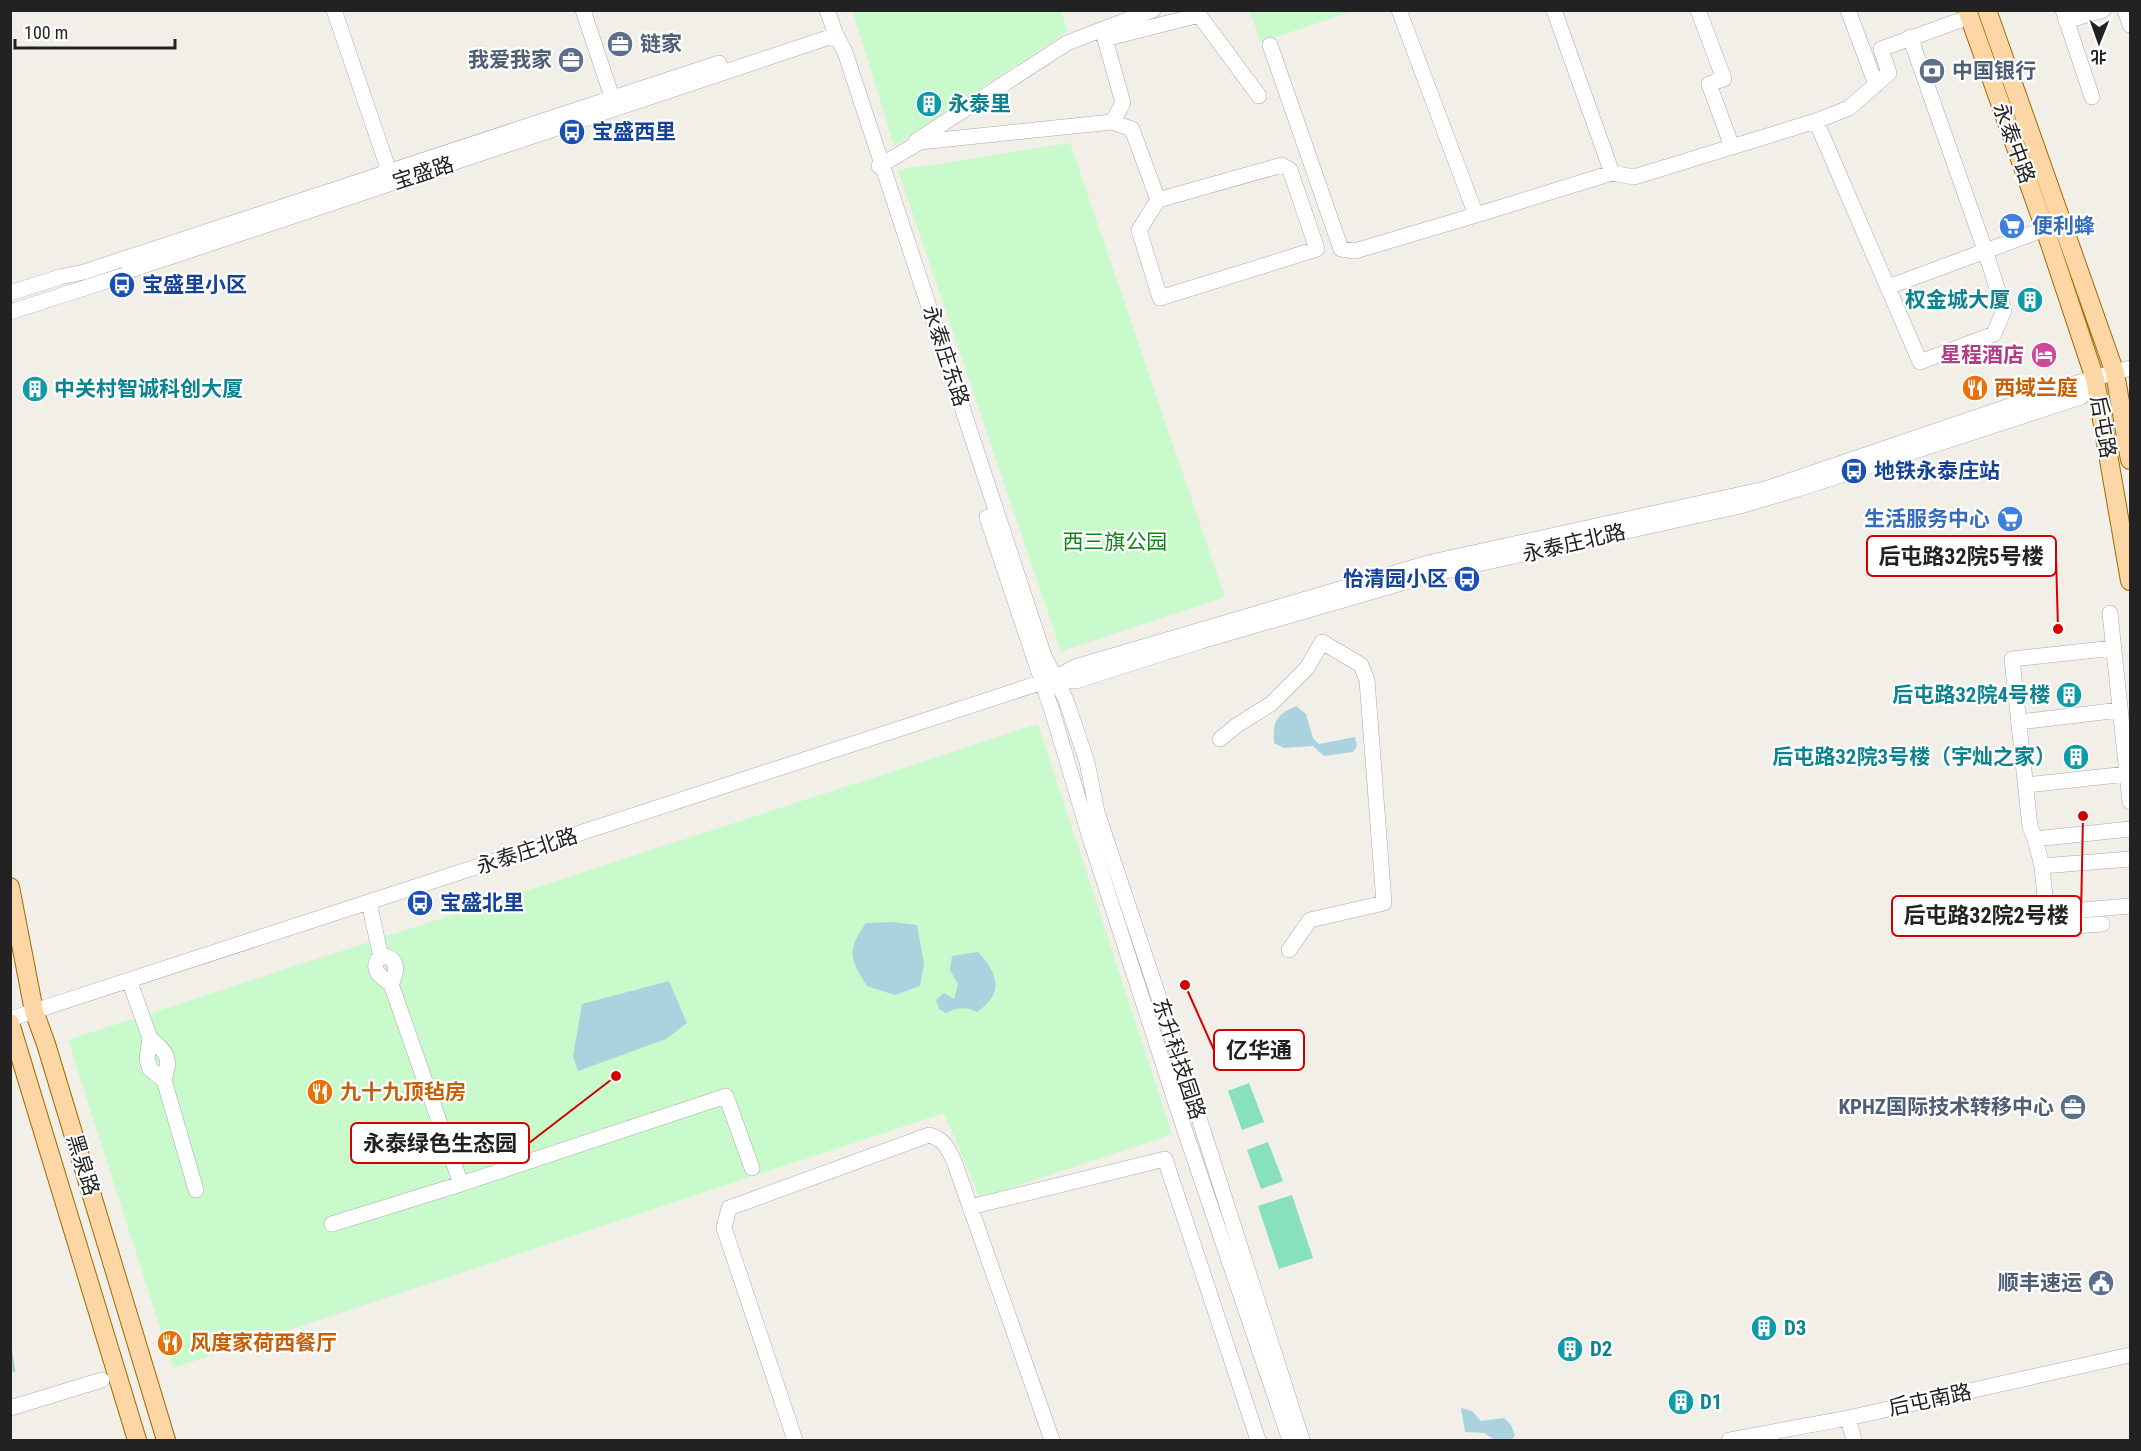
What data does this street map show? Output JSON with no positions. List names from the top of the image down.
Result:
{
  "streets": {
    "main road": ["永泰中路", "后屯路", "黑泉路"],
    "street": [
      "宝盛路",
      "永泰庄东路",
      "永泰庄北路",
      "东升科技园路",
      "后屯南路"
    ]
  },
  "crossings": [
    ["永泰中路", "后屯路"],
    ["永泰中路", "永泰庄北路"],
    ["宝盛路", "永泰庄东路"],
    ["永泰庄东路", "永泰庄北路"],
    ["永泰庄东路", "东升科技园路"],
    ["后屯路", "永泰庄北路"],
    ["永泰庄北路", "东升科技园路"],
    ["永泰庄北路", "黑泉路"]
  ],
  "parks": ["西三旗公园"],
  "places": {
    "office": ["链家", "我爱我家", "KPHZ国际技术转移中心"],
    "bank": ["中国银行"],
    "building": [
      "永泰里",
      "权金城大厦",
      "中关村智诚科创大厦",
      "后屯路32院4号楼",
      "后屯路32院3号楼（宇灿之家）",
      "D3",
      "D2",
      "D1"
    ],
    "bus stop": [
      "宝盛西里",
      "宝盛里小区",
      "地铁永泰庄站",
      "怡清园小区",
      "宝盛北里"
    ],
    "supermarket": ["便利蜂", "生活服务中心"],
    "hotel": ["星程酒店"],
    "restaurant": ["西域兰庭", "九十九顶毡房", "风度家荷西餐厅"],
    "other": [
      "后屯路32院5号楼",
      "后屯路32院2号楼",
      "亿华通",
      "永泰绿色生态园"
    ],
    "public building": ["顺丰速运"]
  },
  "scale_bar": "100 m",
  "north": "bottom"
}
